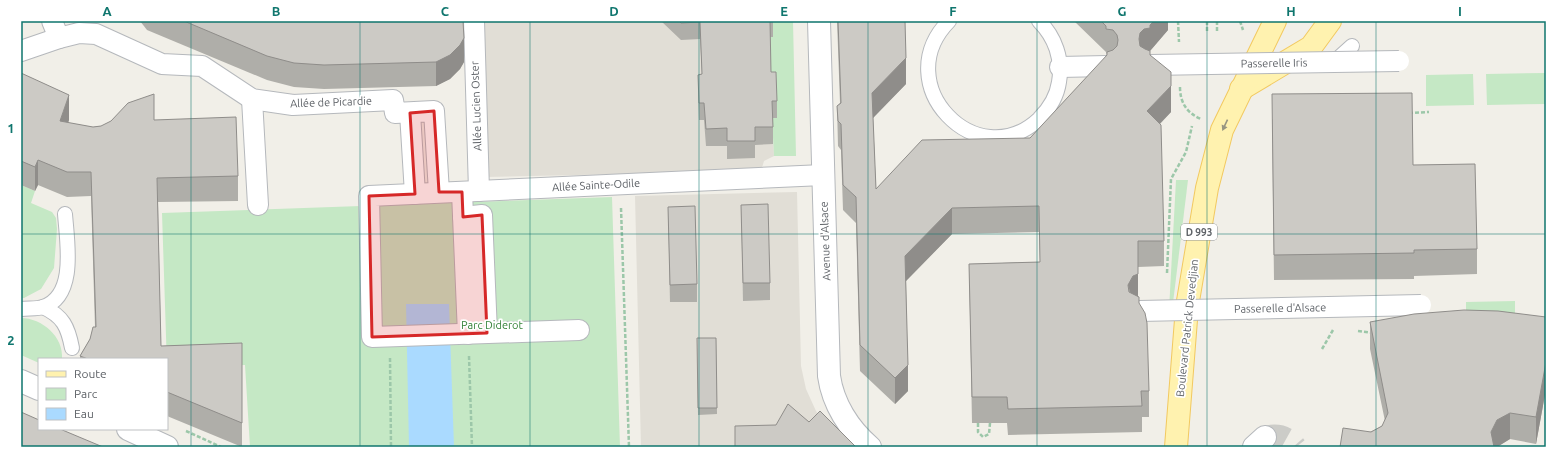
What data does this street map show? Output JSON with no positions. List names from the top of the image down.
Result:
{
  "streets": {
    "main road": ["D 993", "Boulevard Patrick Devedjian"],
    "street": [
      "Passerelle Iris",
      "Allée de Picardie",
      "Allée Lucien Oster",
      "Allée Sainte-Odile",
      "Avenue d'Alsace",
      "Passerelle d'Alsace"
    ]
  },
  "crossings": [
    ["Allée de Picardie", "Allée Sainte-Odile"],
    ["Allée Lucien Oster", "Allée Sainte-Odile"],
    ["Allée Sainte-Odile", "Avenue d'Alsace"],
    ["D 993", "Boulevard Patrick Devedjian"]
  ],
  "one_way": ["Boulevard Patrick Devedjian"],
  "parks": ["Parc Diderot"],
  "legend": ["Route", "Parc", "Eau"],
  "grid": {
    "columns": [
      "A",
      "B",
      "C",
      "D",
      "E",
      "F",
      "G",
      "H",
      "I"
    ],
    "rows": ["1", "2"]
  }
}
